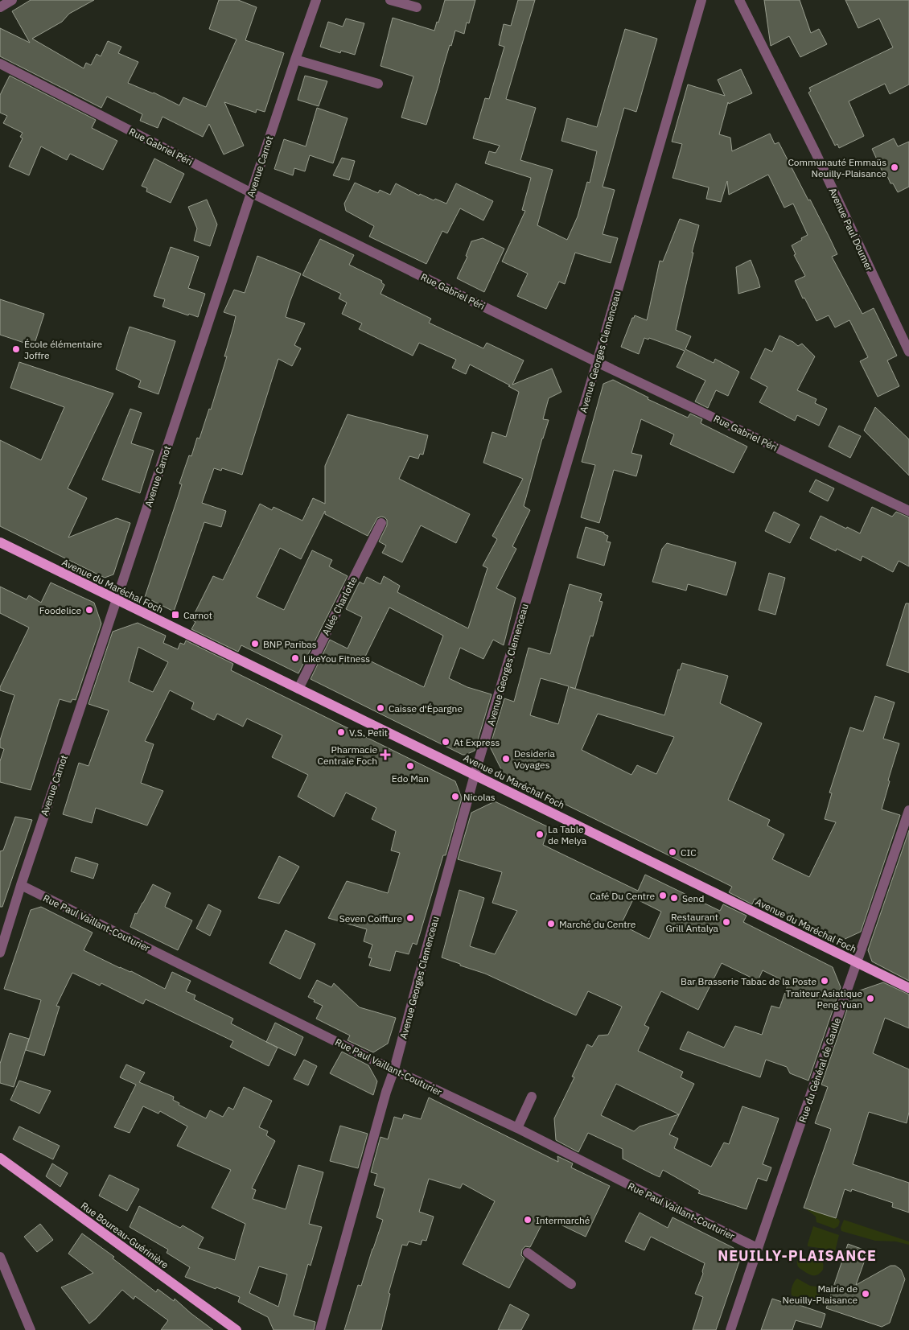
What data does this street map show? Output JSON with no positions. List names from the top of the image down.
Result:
{
  "streets": {
    "main road": ["Avenue du Maréchal Foch", "Rue Boureau-Guérinière"],
    "street": [
      "Rue Gabriel Péri",
      "Avenue Carnot",
      "Avenue Paul Doumer",
      "Avenue Georges Clemenceau",
      "Allée Charlotte",
      "Rue Paul Vaillant-Couturier",
      "Rue du Général de Gaulle"
    ]
  },
  "crossings": [
    ["Rue Gabriel Péri", "Avenue Carnot"],
    ["Rue Gabriel Péri", "Avenue Georges Clemenceau"],
    ["Avenue Carnot", "Avenue du Maréchal Foch"],
    ["Avenue Carnot", "Rue Paul Vaillant-Couturier"],
    ["Avenue Georges Clemenceau", "Avenue du Maréchal Foch"],
    ["Avenue Georges Clemenceau", "Rue Paul Vaillant-Couturier"],
    ["Avenue du Maréchal Foch", "Allée Charlotte"],
    ["Avenue du Maréchal Foch", "Rue du Général de Gaulle"],
    ["Rue Paul Vaillant-Couturier", "Rue du Général de Gaulle"]
  ],
  "districts": ["NEUILLY-PLAISANCE"],
  "places": {
    "other": [
      "Communauté Emmaüs Neuilly-Plaisance",
      "École élémentaire Joffre",
      "Foodelice",
      "BNP Paribas",
      "LikeYou Fitness",
      "Caisse d'Épargne",
      "V.S. Petit",
      "At Express",
      "Desideria Voyages",
      "Edo Man",
      "Nicolas",
      "La Table de Melya",
      "CIC",
      "Café Du Centre",
      "Send",
      "Seven Coiffure",
      "Restaurant Grill Antalya",
      "Marché du Centre",
      "Bar Brasserie Tabac de la Poste",
      "Traiteur Asiatique Peng Yuan",
      "Intermarché",
      "Mairie de Neuilly-Plaisance"
    ],
    "transit": ["Carnot"],
    "health": ["Pharmacie Centrale Foch"]
  }
}
